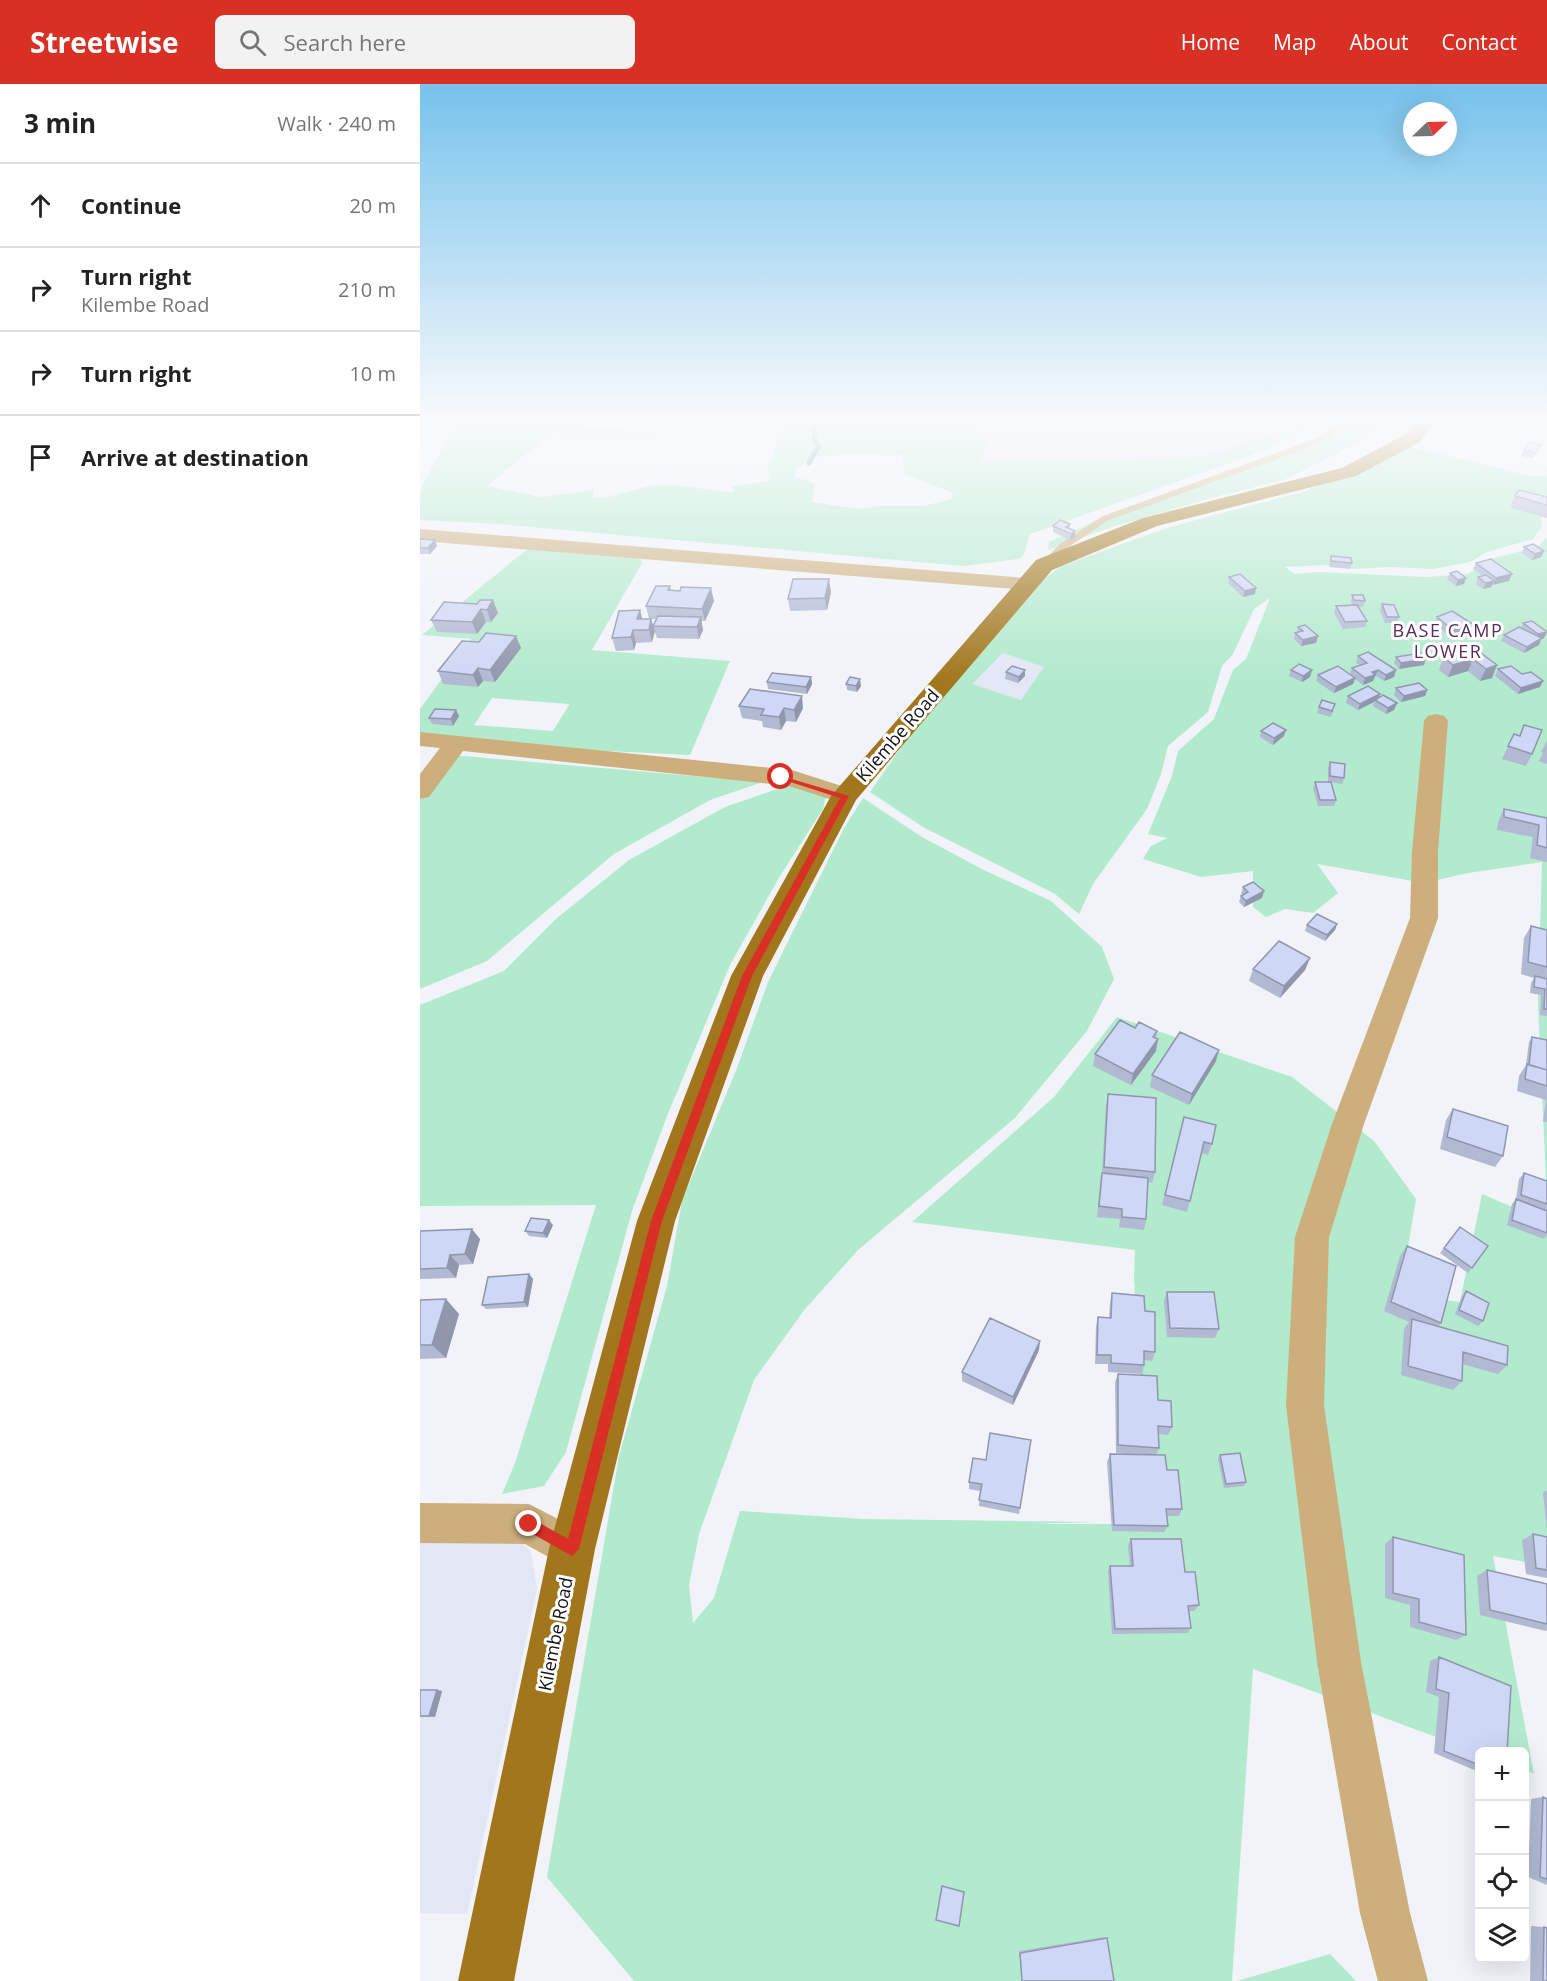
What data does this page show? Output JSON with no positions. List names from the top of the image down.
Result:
{
  "streets": {
    "main road": ["Kilembe Road"]
  },
  "districts": ["BASE CAMP LOWER"],
  "north": "top right",
  "page": {
    "header": "Streetwise",
    "search": "Search here",
    "nav": [
      "Home",
      "Map",
      "About",
      "Contact"
    ],
    "heading": ["3 min", "Walk · 240 m"],
    "list": [
      ["Continue", "20 m"],
      ["Turn right", "Kilembe Road", "210 m"],
      ["Turn right", "10 m"],
      "Arrive at destination"
    ],
    "map_buttons": ["+", "−"]
  }
}
